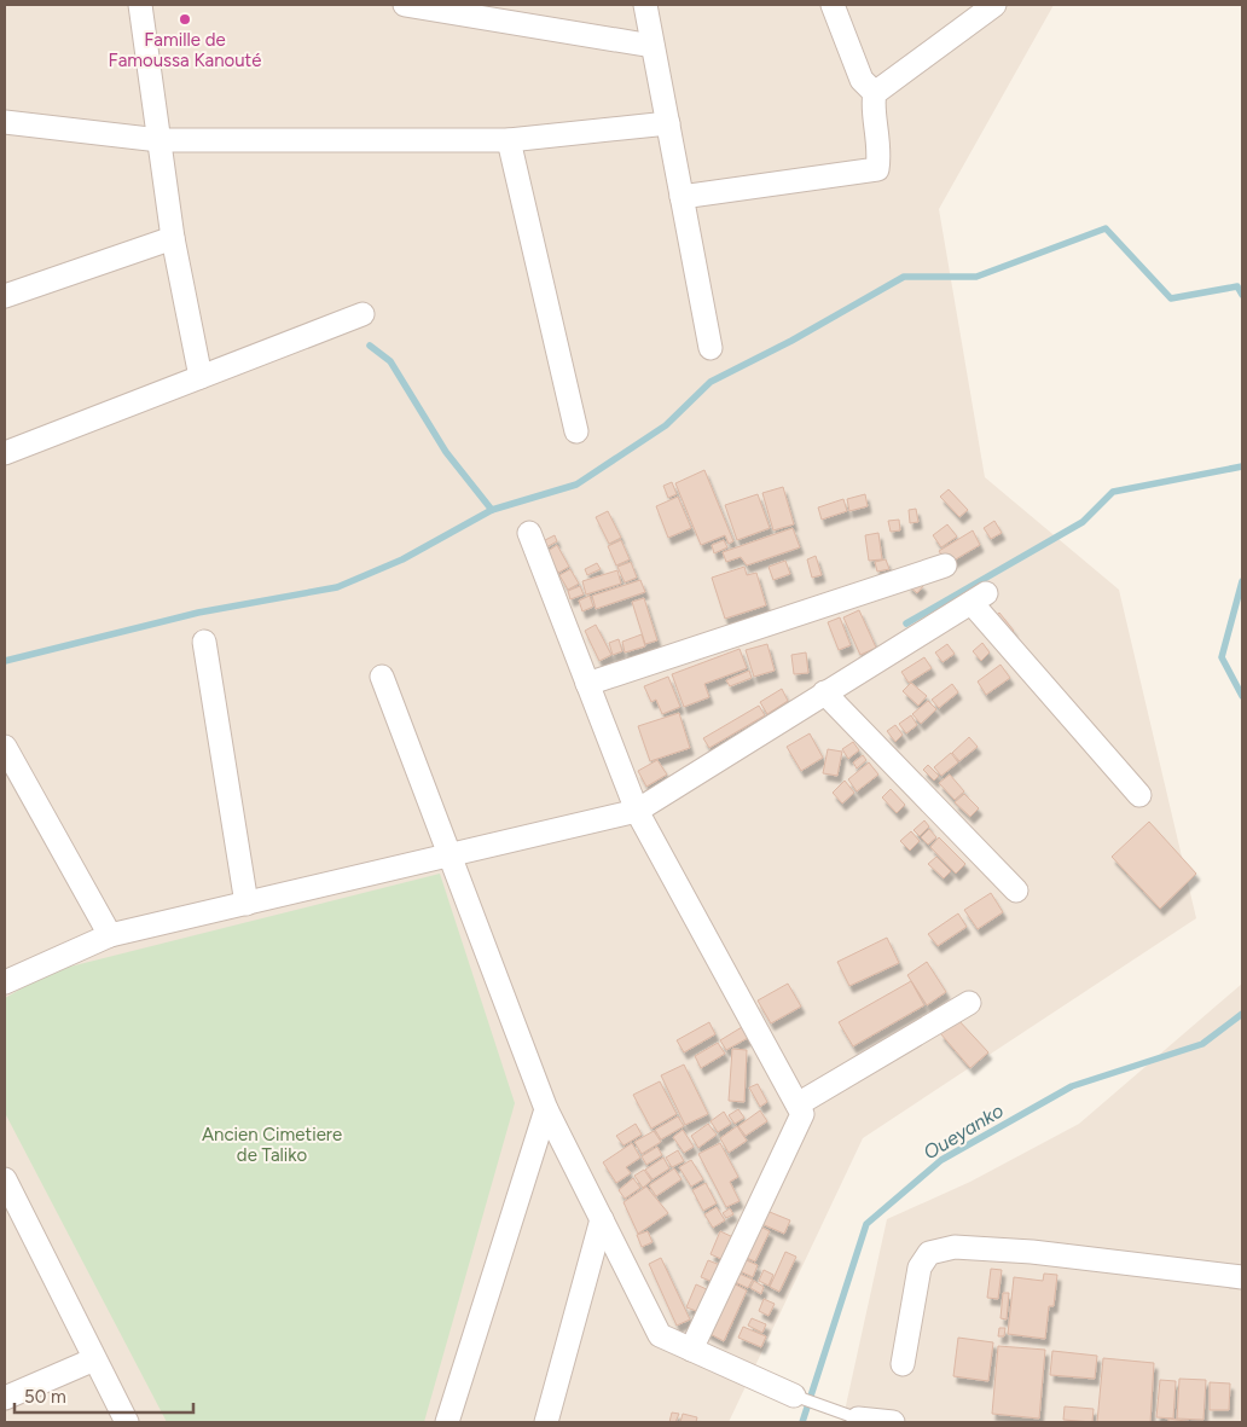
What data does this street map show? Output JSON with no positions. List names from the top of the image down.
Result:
{
  "water": ["Oueyanko"],
  "parks": ["Ancien Cimetiere de Taliko"],
  "places": ["Famille de Famoussa Kanouté"],
  "scale_bar": "50 m"
}
